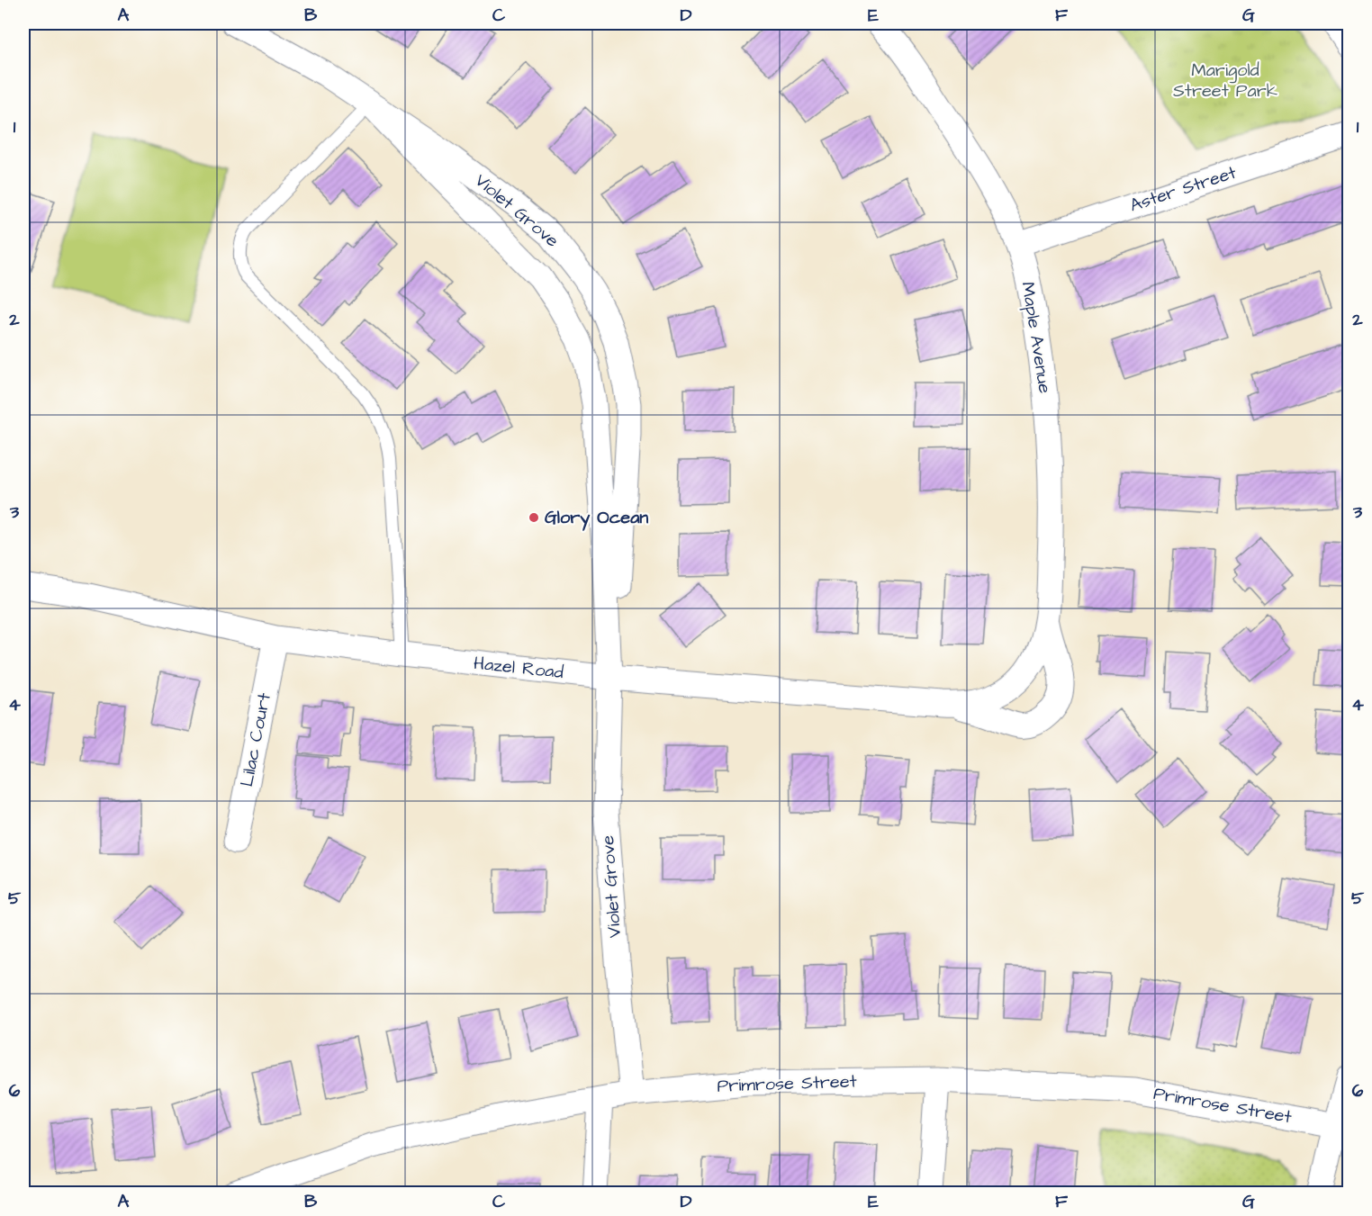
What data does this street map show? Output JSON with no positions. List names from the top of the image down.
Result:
{
  "streets": {
    "street": [
      "Aster Street",
      "Violet Grove",
      "Maple Avenue",
      "Hazel Road",
      "Lilac Court",
      "Primrose Street"
    ]
  },
  "crossings": [
    ["Aster Street", "Maple Avenue"],
    ["Violet Grove", "Hazel Road"],
    ["Violet Grove", "Primrose Street"],
    ["Maple Avenue", "Hazel Road"],
    ["Hazel Road", "Lilac Court"]
  ],
  "parks": ["Marigold Street Park"],
  "places": ["Glory Ocean"],
  "grid": {
    "columns": [
      "A",
      "B",
      "C",
      "D",
      "E",
      "F",
      "G"
    ],
    "rows": [
      "1",
      "2",
      "3",
      "4",
      "5",
      "6"
    ]
  }
}
